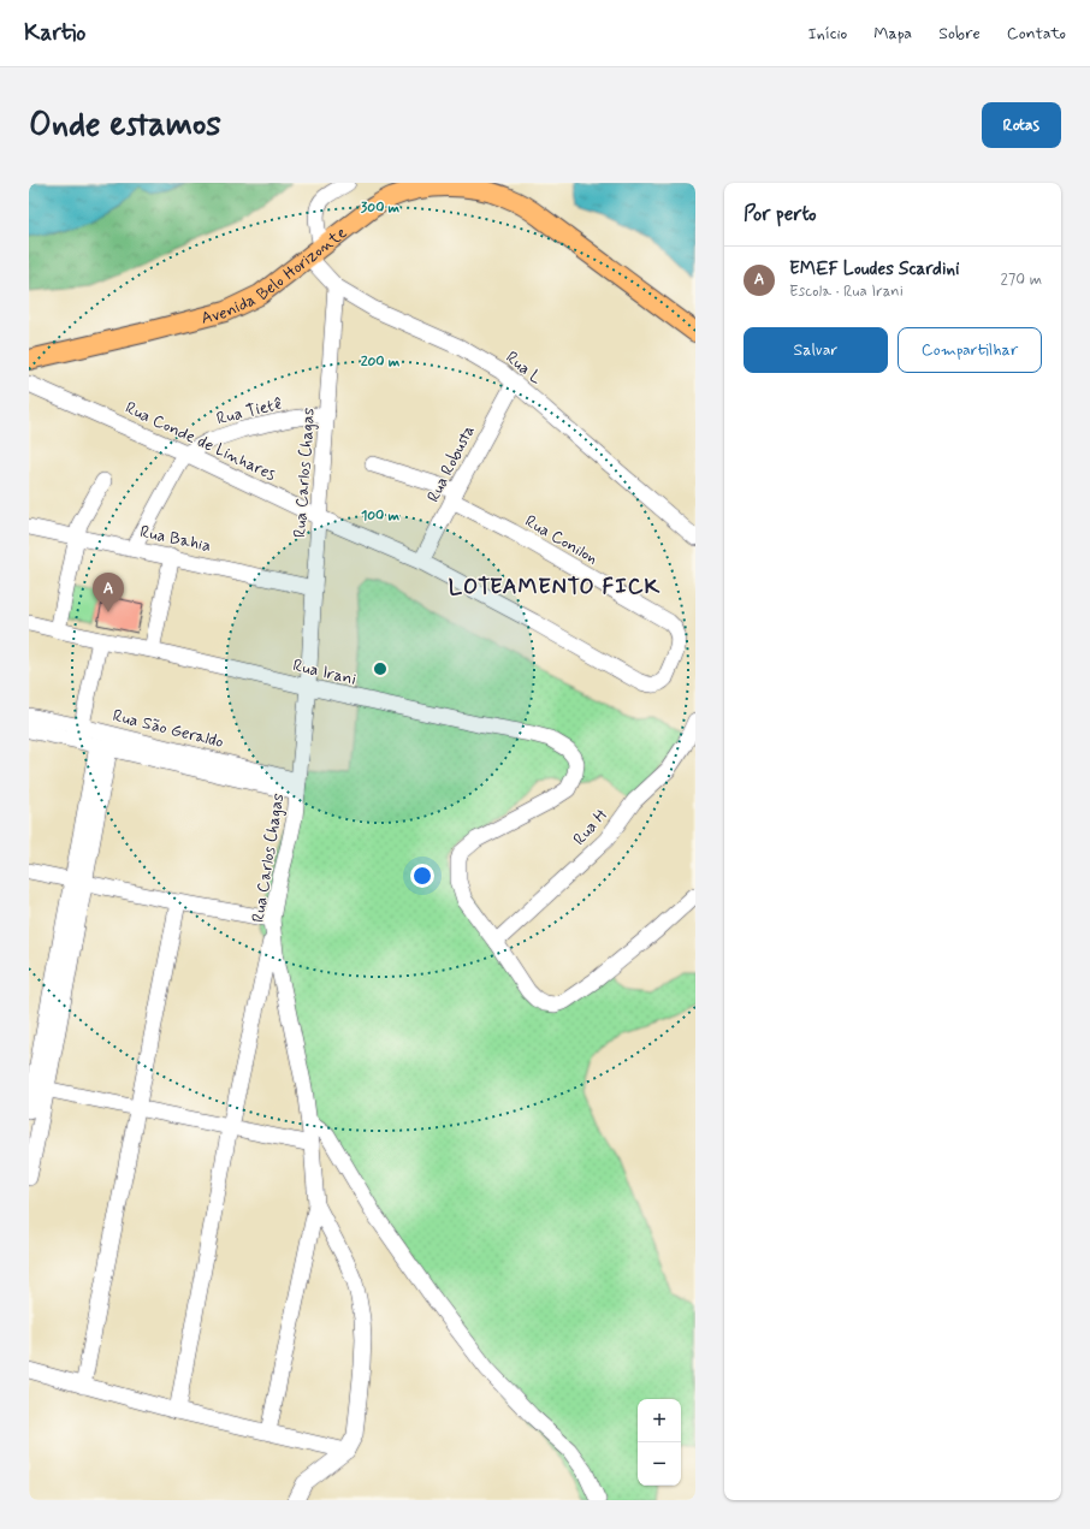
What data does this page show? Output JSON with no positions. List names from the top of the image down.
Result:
{
  "streets": {
    "main road": ["Avenida Belo Horizonte"],
    "street": [
      "Rua L",
      "Rua Tietê",
      "Rua Conde de Linhares",
      "Rua Robusta",
      "Rua Carlos Chagas",
      "Rua Bahia",
      "Rua Conilon",
      "Rua Irani",
      "Rua São Geraldo",
      "Rua H"
    ]
  },
  "crossings": [
    ["Avenida Belo Horizonte", "Rua L"],
    ["Rua L", "Rua Robusta"],
    ["Rua L", "Rua Carlos Chagas"],
    ["Rua Tietê", "Rua Conde de Linhares"],
    ["Rua Tietê", "Rua Carlos Chagas"],
    ["Rua Conde de Linhares", "Rua Robusta"],
    ["Rua Conde de Linhares", "Rua Carlos Chagas"],
    ["Rua Conde de Linhares", "Rua Conilon"],
    ["Rua Robusta", "Rua Conilon"],
    ["Rua Carlos Chagas", "Rua Bahia"],
    ["Rua Carlos Chagas", "Rua Irani"],
    ["Rua Carlos Chagas", "Rua São Geraldo"],
    ["Rua Irani", "Rua H"]
  ],
  "districts": ["LOTEAMENTO FICK"],
  "page": {
    "header": "Kartio",
    "nav": [
      "Início",
      "Mapa",
      "Sobre",
      "Contato"
    ],
    "buttons": [
      "Rotas",
      ["Salvar", "Compartilhar"]
    ],
    "title": "Onde estamos",
    "heading": "Por perto",
    "list": [
      {
        "mark": "A",
        "name": "EMEF Loudes Scardini",
        "note": "Escola · Rua Irani",
        "value": "270 m"
      }
    ],
    "pins": "A",
    "map_buttons": ["+", "−"]
  },
  "rings": ["300 m", "200 m", "100 m"]
}
